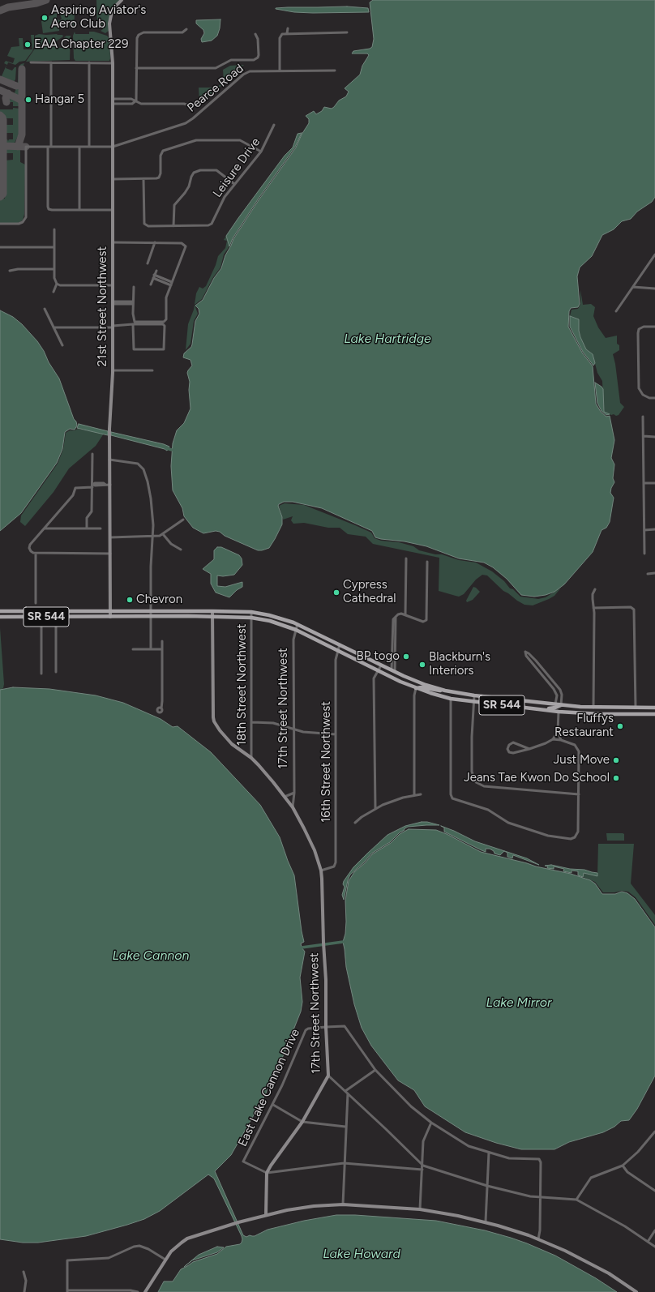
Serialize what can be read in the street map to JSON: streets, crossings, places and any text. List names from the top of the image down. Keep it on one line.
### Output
{"streets":{"main road":["SR 544"],"street":["Pearce Road","Leisure Drive","21st Street Northwest","18th Street Northwest","17th Street Northwest","16th Street Northwest","East Lake Cannon Drive"]},"crossings":[["Pearce Road","21st Street Northwest"],["21st Street Northwest","SR 544"],["SR 544","18th Street Northwest"],["SR 544","17th Street Northwest"],["SR 544","16th Street Northwest"],["18th Street Northwest","17th Street Northwest"],["17th Street Northwest","16th Street Northwest"],["17th Street Northwest","East Lake Cannon Drive"]],"water":["Lake Hartridge","Lake Cannon","Lake Mirror","Lake Howard"],"places":["Aspiring Aviator's Aero Club","EAA Chapter 229","Hangar 5","Cypress Cathedral","Chevron","BP togo","Blackburn's Interiors","Fluffys Restaurant","Just Move","Jeans Tae Kwon Do School"]}
